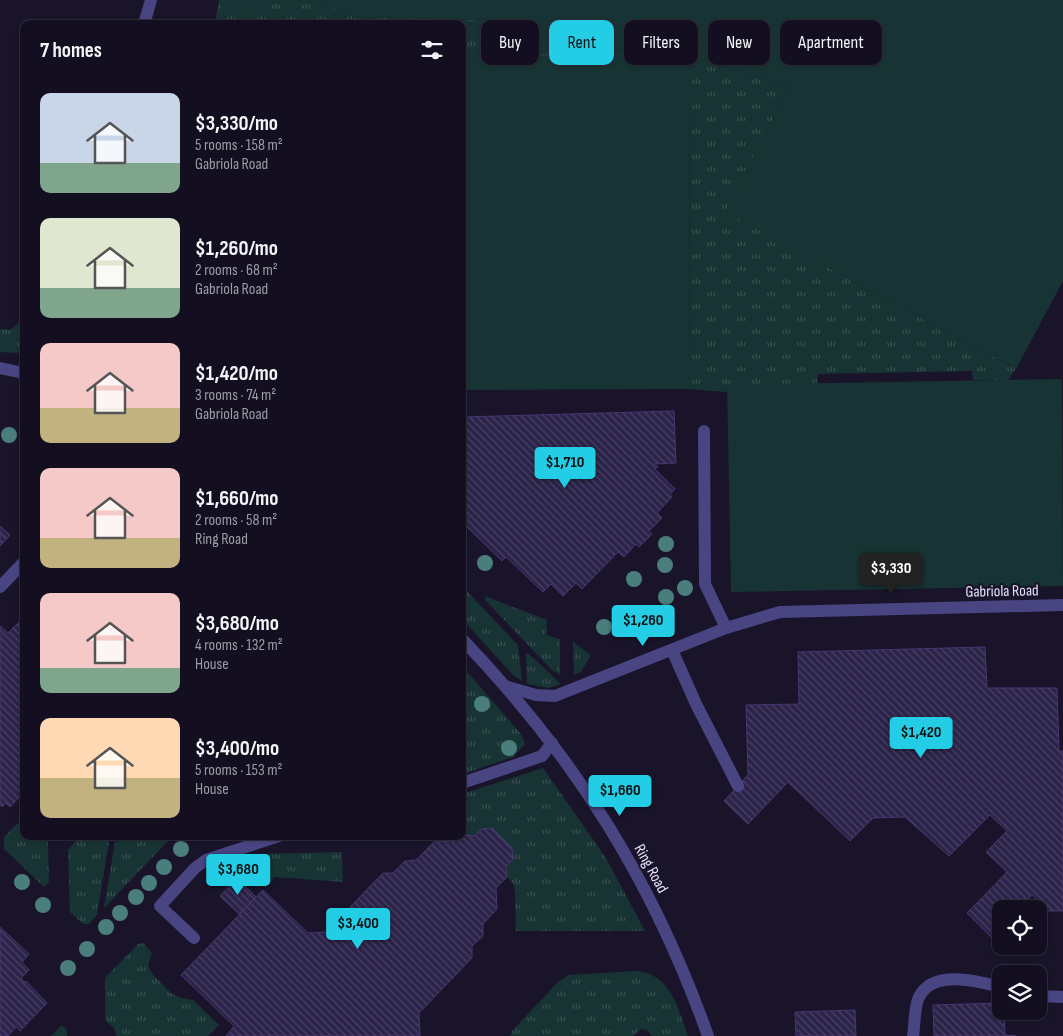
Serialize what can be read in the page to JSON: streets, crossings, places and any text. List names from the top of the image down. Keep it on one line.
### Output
{"streets":{"street":["Gabriola Road","Ring Road"]},"crossings":[["Gabriola Road","Ring Road"]],"page":{"chip":["Buy","Rent","Filters","New","Apartment"],"heading":"7 homes","list":[{"name":"$3,330/mo","note":"5 rooms · 158 m² · Gabriola Road"},{"name":"$1,260/mo","note":"2 rooms · 68 m² · Gabriola Road"},{"name":"$1,420/mo","note":"3 rooms · 74 m² · Gabriola Road"},{"name":"$1,660/mo","note":"2 rooms · 58 m² · Ring Road"},{"name":"$3,680/mo","note":"4 rooms · 132 m² · House"},{"name":"$3,400/mo","note":"5 rooms · 153 m² · House"}],"price":["$1,710","$3,330","$1,260","$1,420","$1,660","$3,680","$3,400"]}}
